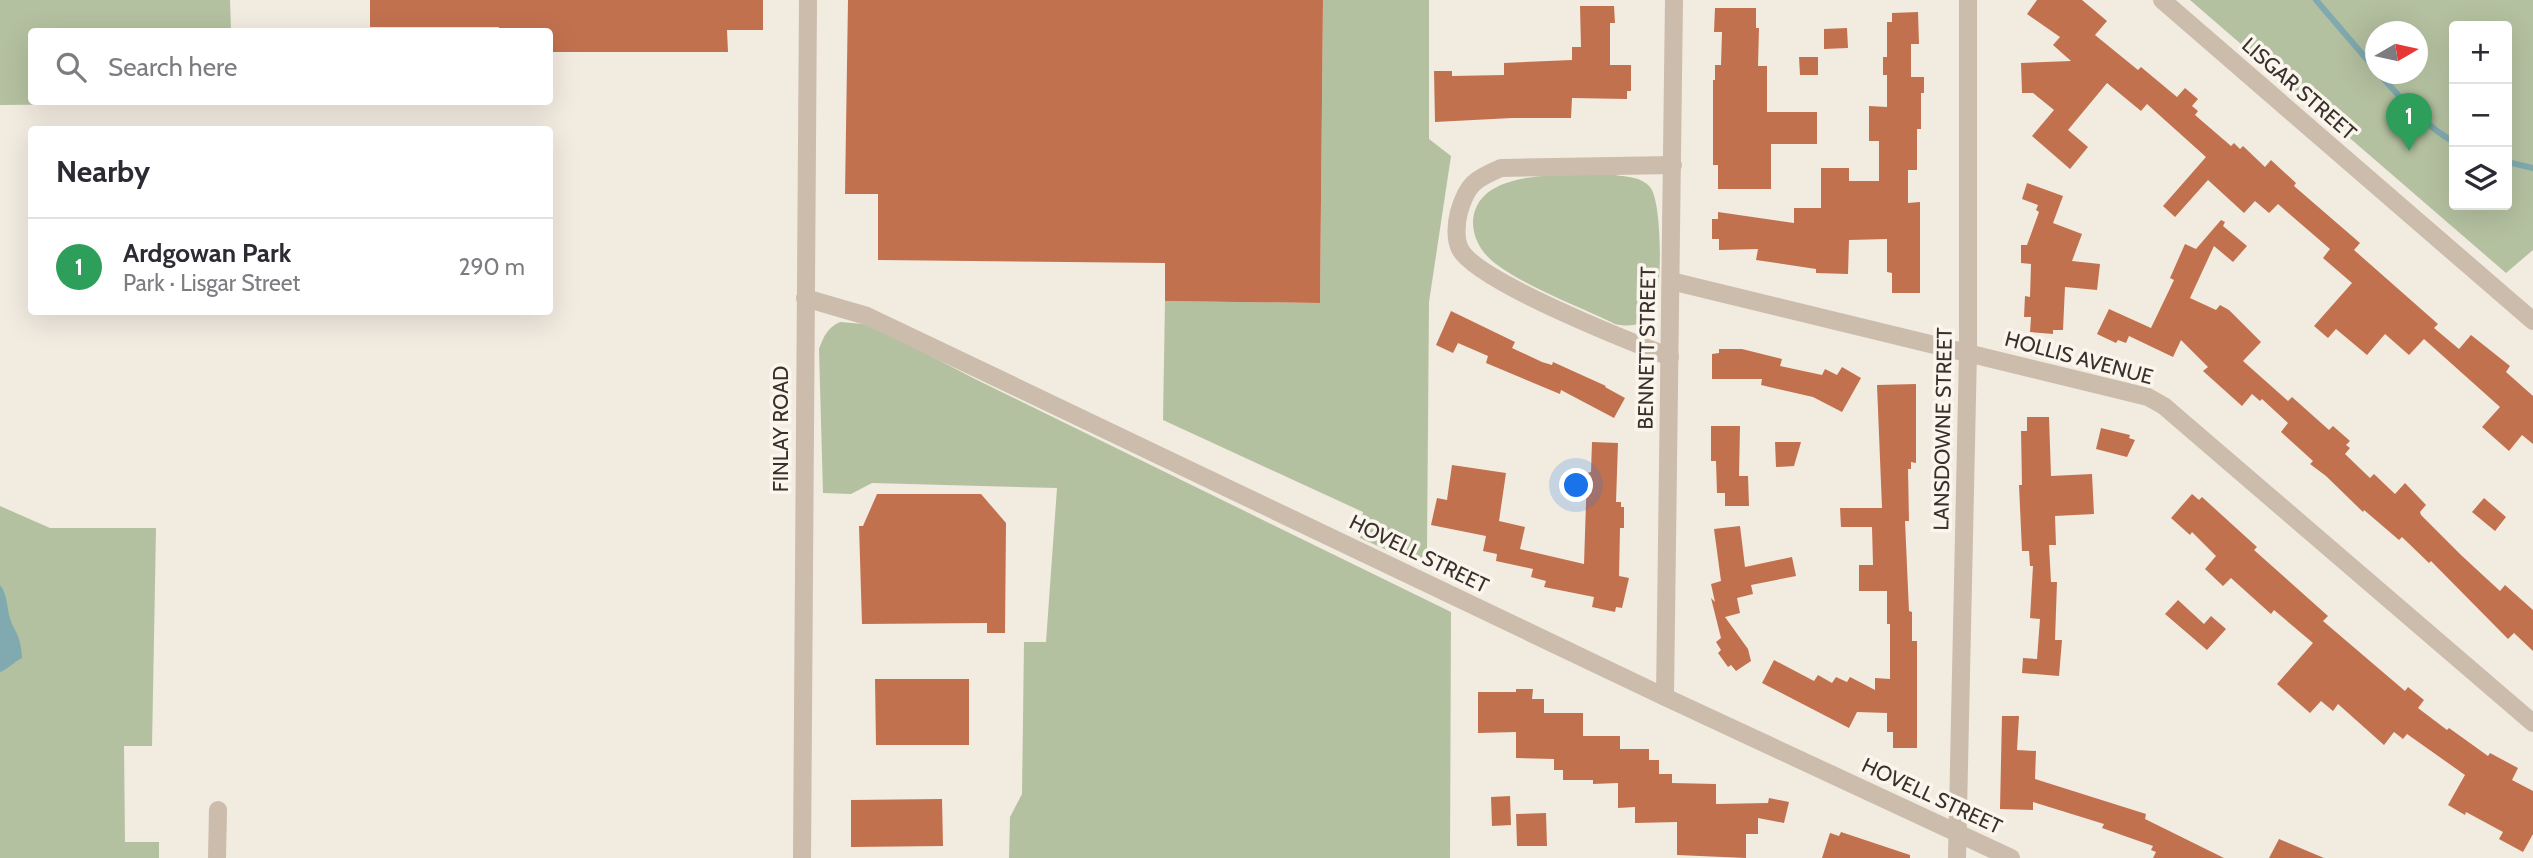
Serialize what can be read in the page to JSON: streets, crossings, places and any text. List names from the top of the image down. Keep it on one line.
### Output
{"streets":{"street":["LISGAR STREET","BENNETT STREET","HOLLIS AVENUE","FINLAY ROAD","LANSDOWNE STREET","HOVELL STREET"]},"crossings":[["BENNETT STREET","HOLLIS AVENUE"],["BENNETT STREET","HOVELL STREET"],["HOLLIS AVENUE","LANSDOWNE STREET"],["FINLAY ROAD","HOVELL STREET"],["LANSDOWNE STREET","HOVELL STREET"]],"north":"right","page":{"map_buttons":["+","−"],"search":"Search here","pins":"1","heading":"Nearby","list":[{"mark":"1","name":"Ardgowan Park","note":"Park · Lisgar Street","value":"290 m"}]}}
